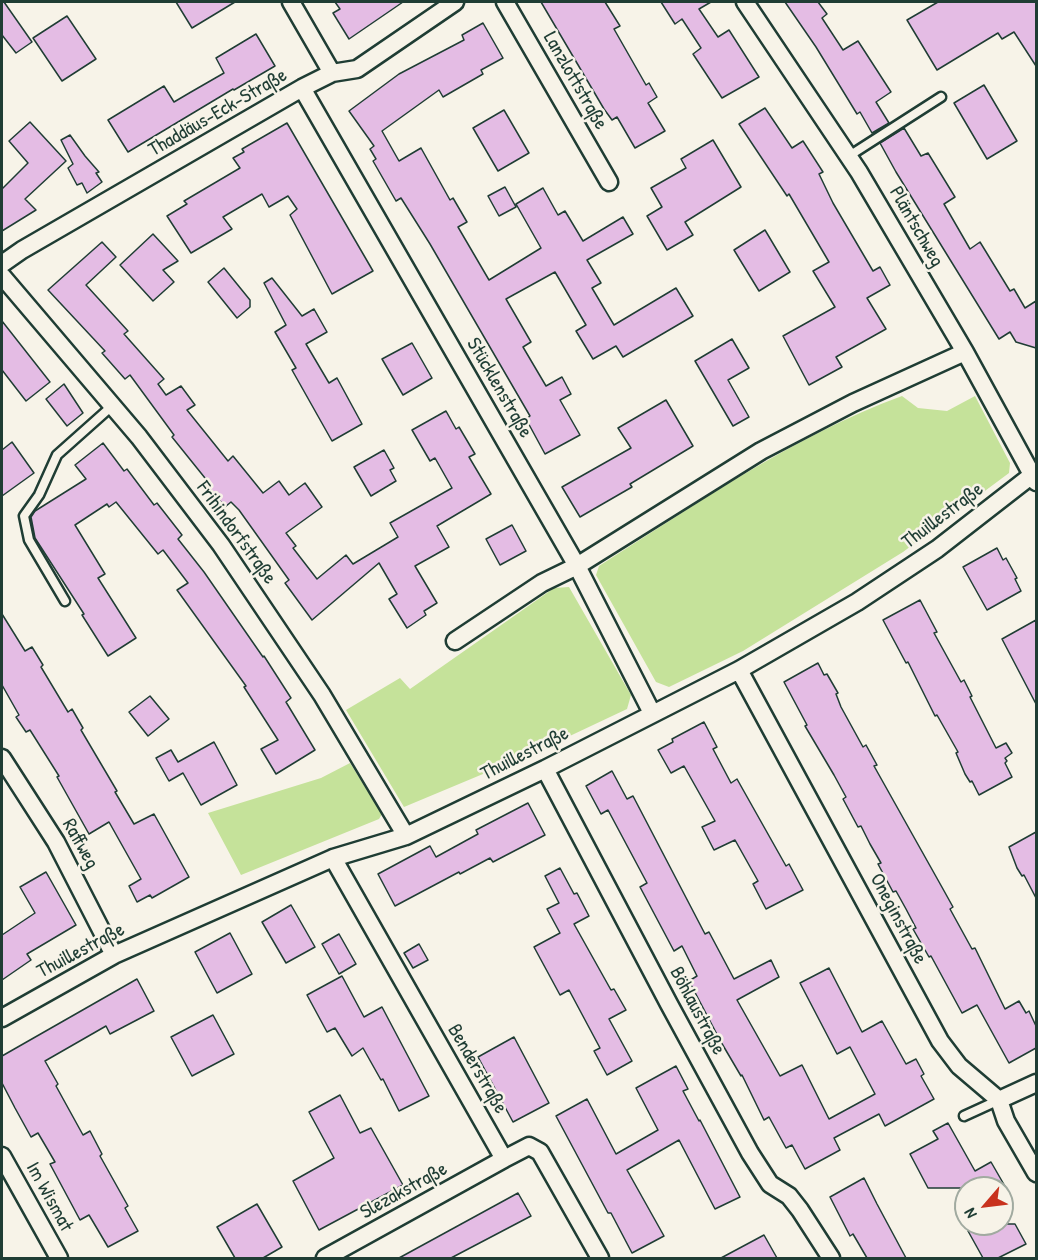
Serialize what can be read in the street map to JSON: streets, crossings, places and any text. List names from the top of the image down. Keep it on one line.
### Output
{"streets":{"street":["Lanzlottstraße","Thaddäus-Eck-Straße","Pläntschweg","Stücklenstraße","Thuillestraße","Frihindorfstraße","Raffweg","Oneginstraße","Böhlaustraße","Benderstraße","Slezakstraße","Im Wismat"]},"crossings":[["Thaddäus-Eck-Straße","Stücklenstraße"],["Pläntschweg","Thuillestraße"],["Stücklenstraße","Thuillestraße"],["Thuillestraße","Frihindorfstraße"],["Thuillestraße","Raffweg"],["Thuillestraße","Oneginstraße"],["Thuillestraße","Böhlaustraße"],["Thuillestraße","Benderstraße"],["Benderstraße","Slezakstraße"]],"north":"bottom left"}
